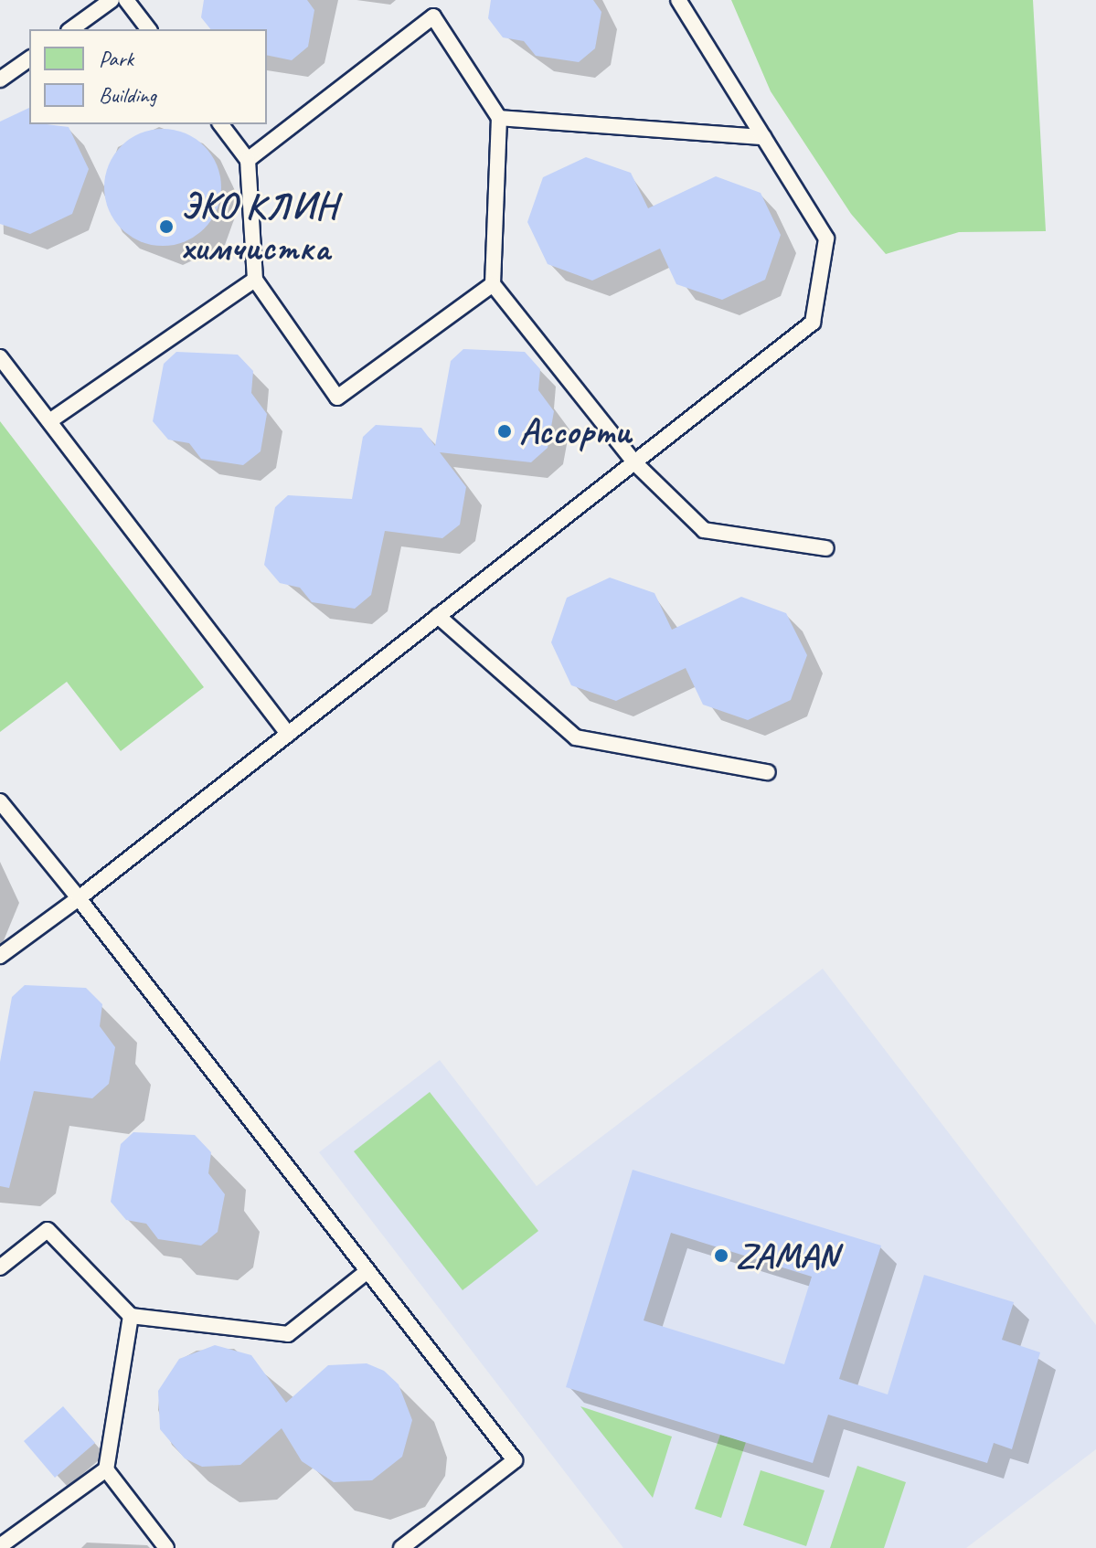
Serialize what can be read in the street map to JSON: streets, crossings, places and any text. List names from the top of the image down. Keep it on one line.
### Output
{"places":["ЭКО КЛИН химчистка","Ассорти","ZAMAN"],"legend":["Park","Building"]}
